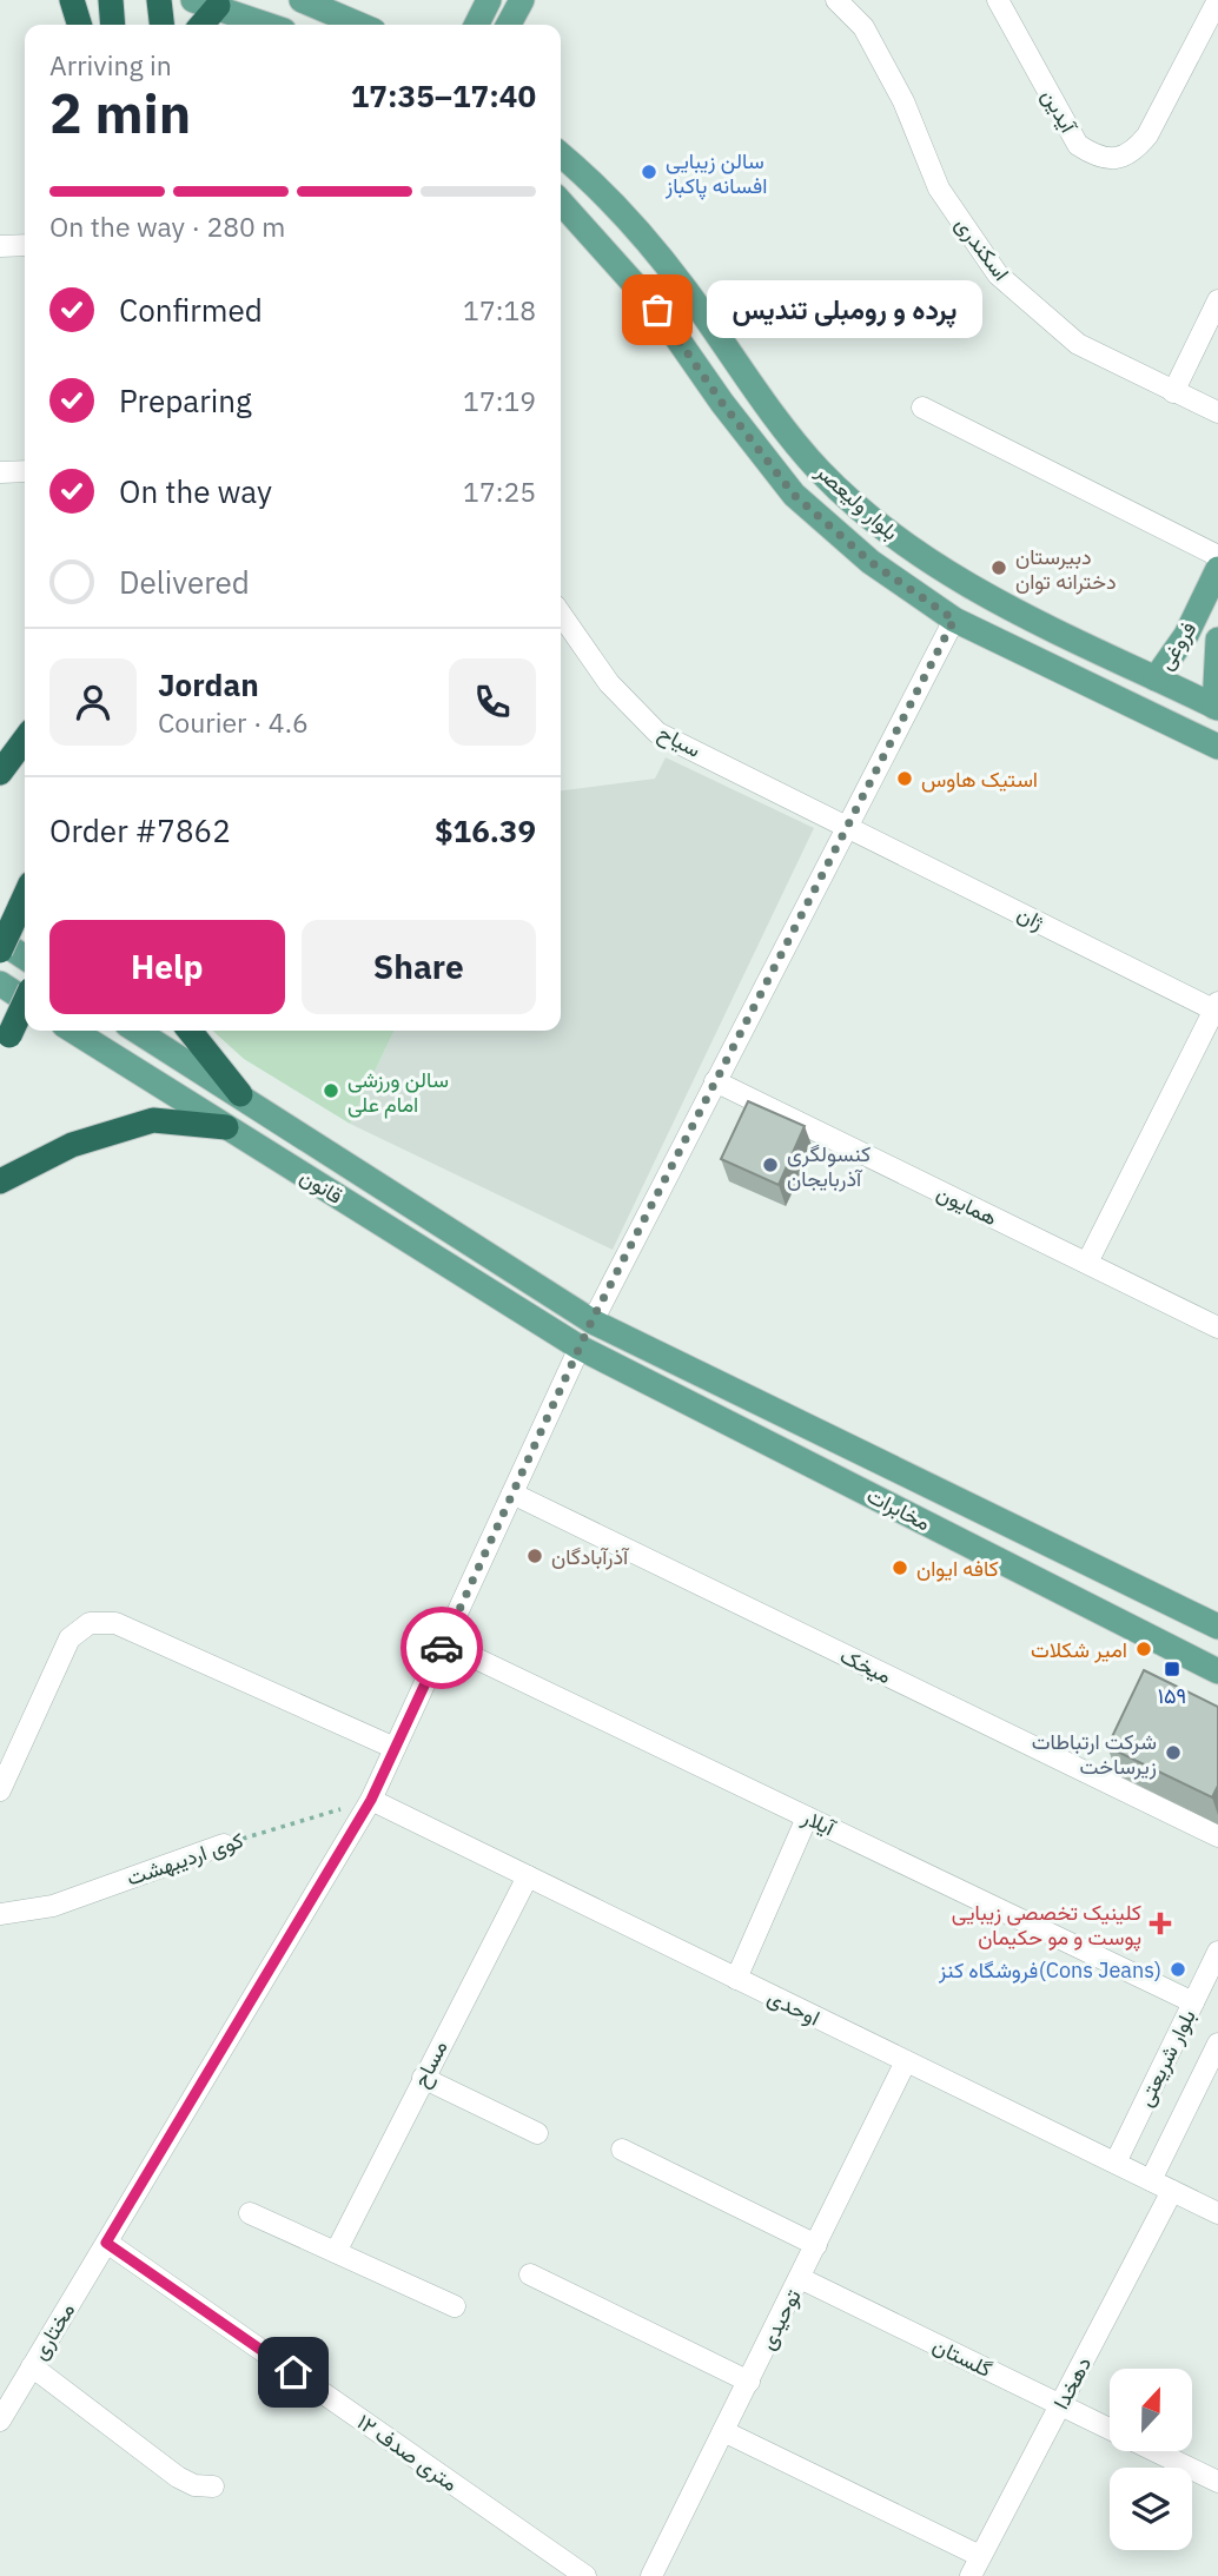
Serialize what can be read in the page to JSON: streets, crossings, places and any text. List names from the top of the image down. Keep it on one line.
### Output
{"streets":{"main road":["بلوار ولیعصر","فروغى","قانون","مخابرات"],"street":["آیدین","اسکندری","سیاح","ژان","همایون","میخک","آیلار","کوی اردیبهشت","اوحدی","بلوار شریعتى","مساح","توحیدی","مختاری","گلستان","دهخدا","۱۲ متری صدف"]},"crossings":[["بلوار ولیعصر","فروغى"],["سیاح","ژان"],["ژان","همایون"],["قانون","مخابرات"],["قانون","مختاری"],["مخابرات","مختاری"],["میخک","مختاری"],["آیلار","بلوار شریعتى"],["آیلار","مختاری"],["کوی اردیبهشت","اوحدی"],["کوی اردیبهشت","مختاری"],["اوحدی","بلوار شریعتى"],["اوحدی","مساح"],["اوحدی","توحیدی"],["اوحدی","مختاری"],["اوحدی","دهخدا"],["توحیدی","گلستان"],["مختاری","۱۲ متری صدف"],["گلستان","دهخدا"]],"places":{"other":["سالن زیبایی افسانه پاکباز","پرده و رومبلی تندیس","دبیرستان دخترانه توان","استیک هاوس","سالن ورزشی امام علی","کنسولگری آذربایجان","آذرآبادگان","کافه ایوان","امیر شکلات","شرکت ارتباطات زیرساخت","فروشگاه کنز(Cons Jeans)"],"transit":["۱۵۹"],"health":["کلینیک تخصصی زیبایی پوست و مو حکیمان"]},"north":"top","page":{"heading":["2 min","Arriving in","17:35–17:40"],"panel":["Jordan","Courier · 4.6","Order #7862","$16.39"],"bar":"On the way · 280 m","list":[["Confirmed","17:18"],["Preparing","17:19"],["On the way","17:25"],"Delivered"],"bubble":"پرده و رومبلی تندیس","buttons":["Help","Share"]}}
